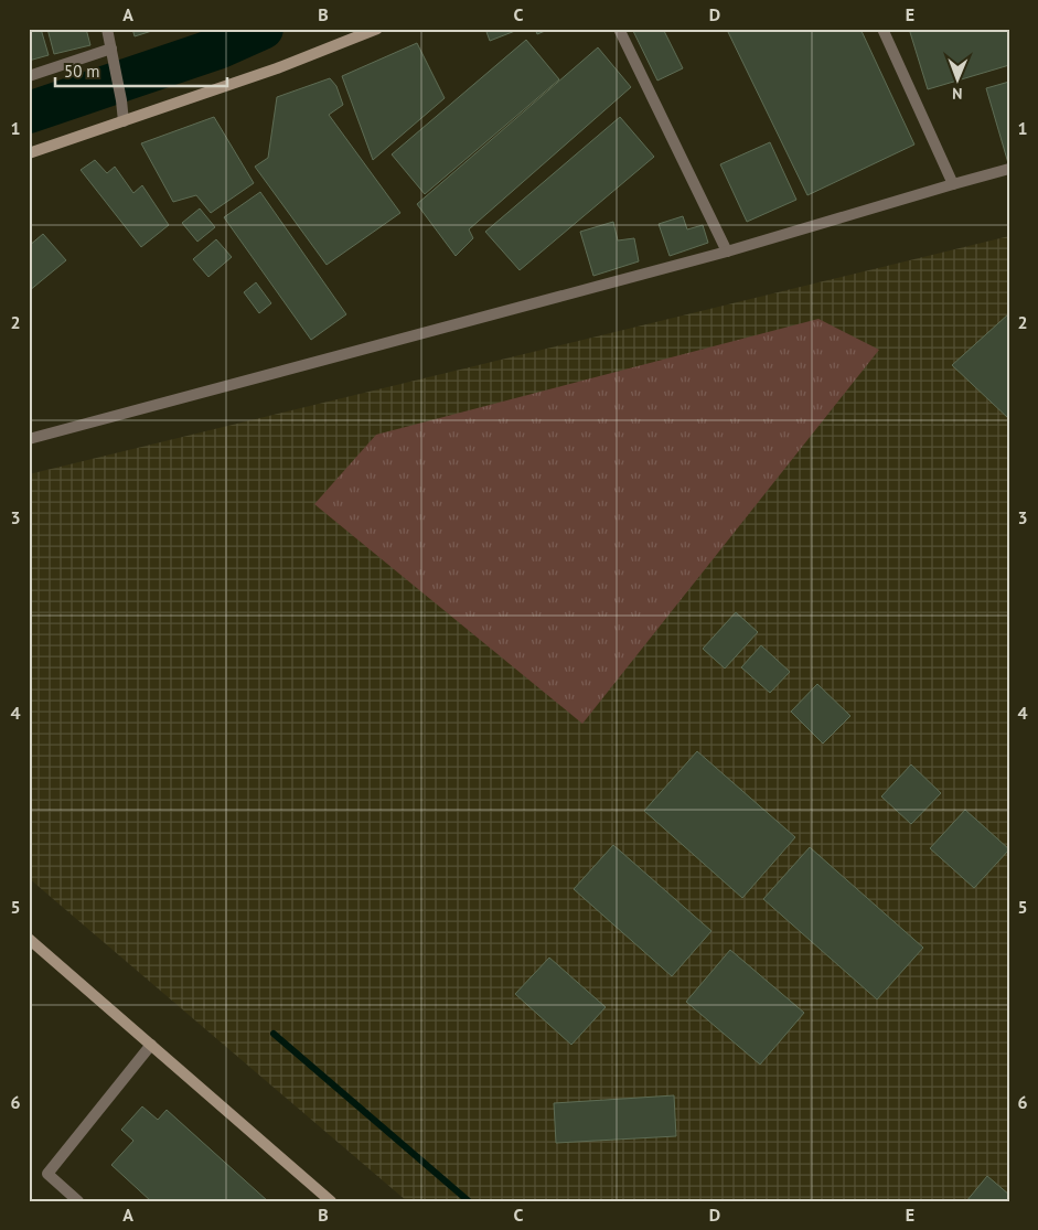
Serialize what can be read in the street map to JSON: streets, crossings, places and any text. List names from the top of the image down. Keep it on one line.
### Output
{"scale_bar":"50 m","north":"bottom","grid":{"columns":["A","B","C","D","E"],"rows":["1","2","3","4","5","6"]}}
